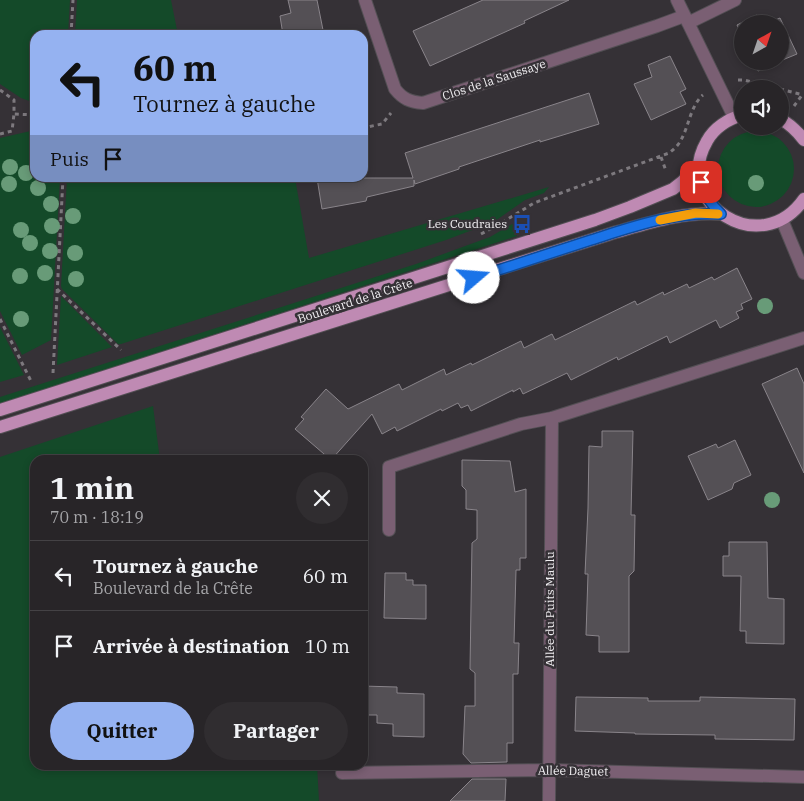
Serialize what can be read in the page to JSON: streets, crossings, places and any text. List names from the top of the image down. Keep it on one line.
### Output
{"streets":{"main road":["Boulevard de la Crête"],"street":["Clos de la Saussaye","Allée du Puits Maulu","Allée Daguet"]},"crossings":[["Allée du Puits Maulu","Allée Daguet"]],"places":{"bus stop":["Les Coudraies"]},"north":"top right","page":{"turn":["60 m","Tournez à gauche"],"then":"Puis","heading":["1 min","70 m · 18:19"],"list":[{"name":"Tournez à gauche","note":"Boulevard de la Crête","value":"60 m"},{"name":"Arrivée à destination","value":"10 m"}],"buttons":["Quitter","Partager"]}}
